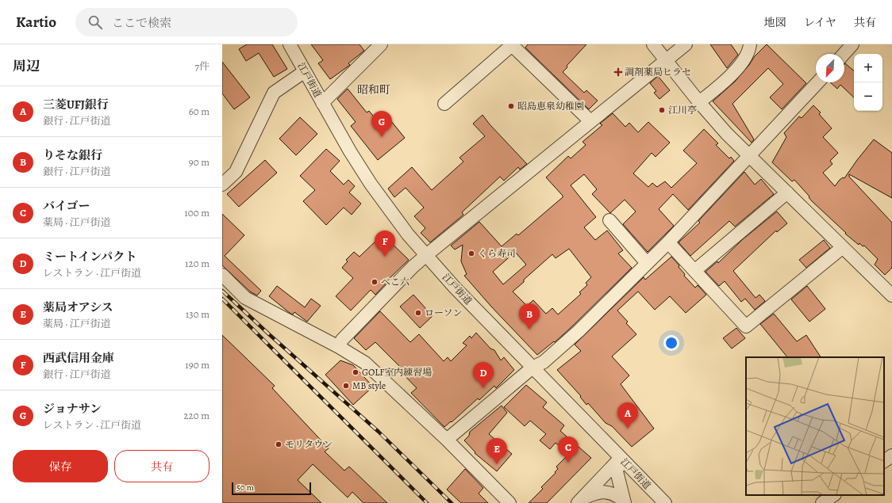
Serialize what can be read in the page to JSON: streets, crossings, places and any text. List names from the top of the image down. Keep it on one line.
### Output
{"streets":{"street":["江戸街道"]},"districts":["昭和町"],"places":{"health":["調剤薬局ヒラセ"],"other":["昭島恵泉幼稚園","江川亭","くら寿司","べこ六","ローソン","GOLF室内練習場","MB style","モリタウン"]},"scale_bar":"50 m","north":"bottom left","page":{"header":"Kartio","search":"ここで検索","nav":["地図","レイヤ","共有"],"heading":["周辺","7件"],"map_buttons":["+","−"],"list":[{"mark":"A","name":"三菱UFJ銀行","note":"銀行 · 江戸街道","value":"60 m"},{"mark":"B","name":"りそな銀行","note":"銀行 · 江戸街道","value":"90 m"},{"mark":"C","name":"バイゴー","note":"薬局 · 江戸街道","value":"100 m"},{"mark":"D","name":"ミートインパクト","note":"レストラン · 江戸街道","value":"120 m"},{"mark":"E","name":"薬局オアシス","note":"薬局 · 江戸街道","value":"130 m"},{"mark":"F","name":"西武信用金庫","note":"銀行 · 江戸街道","value":"190 m"},{"mark":"G","name":"ジョナサン","note":"レストラン · 江戸街道","value":"220 m"}],"pins":["G","F","B","D","A","C","E"],"buttons":["保存","共有"],"scale":"50 m"}}
